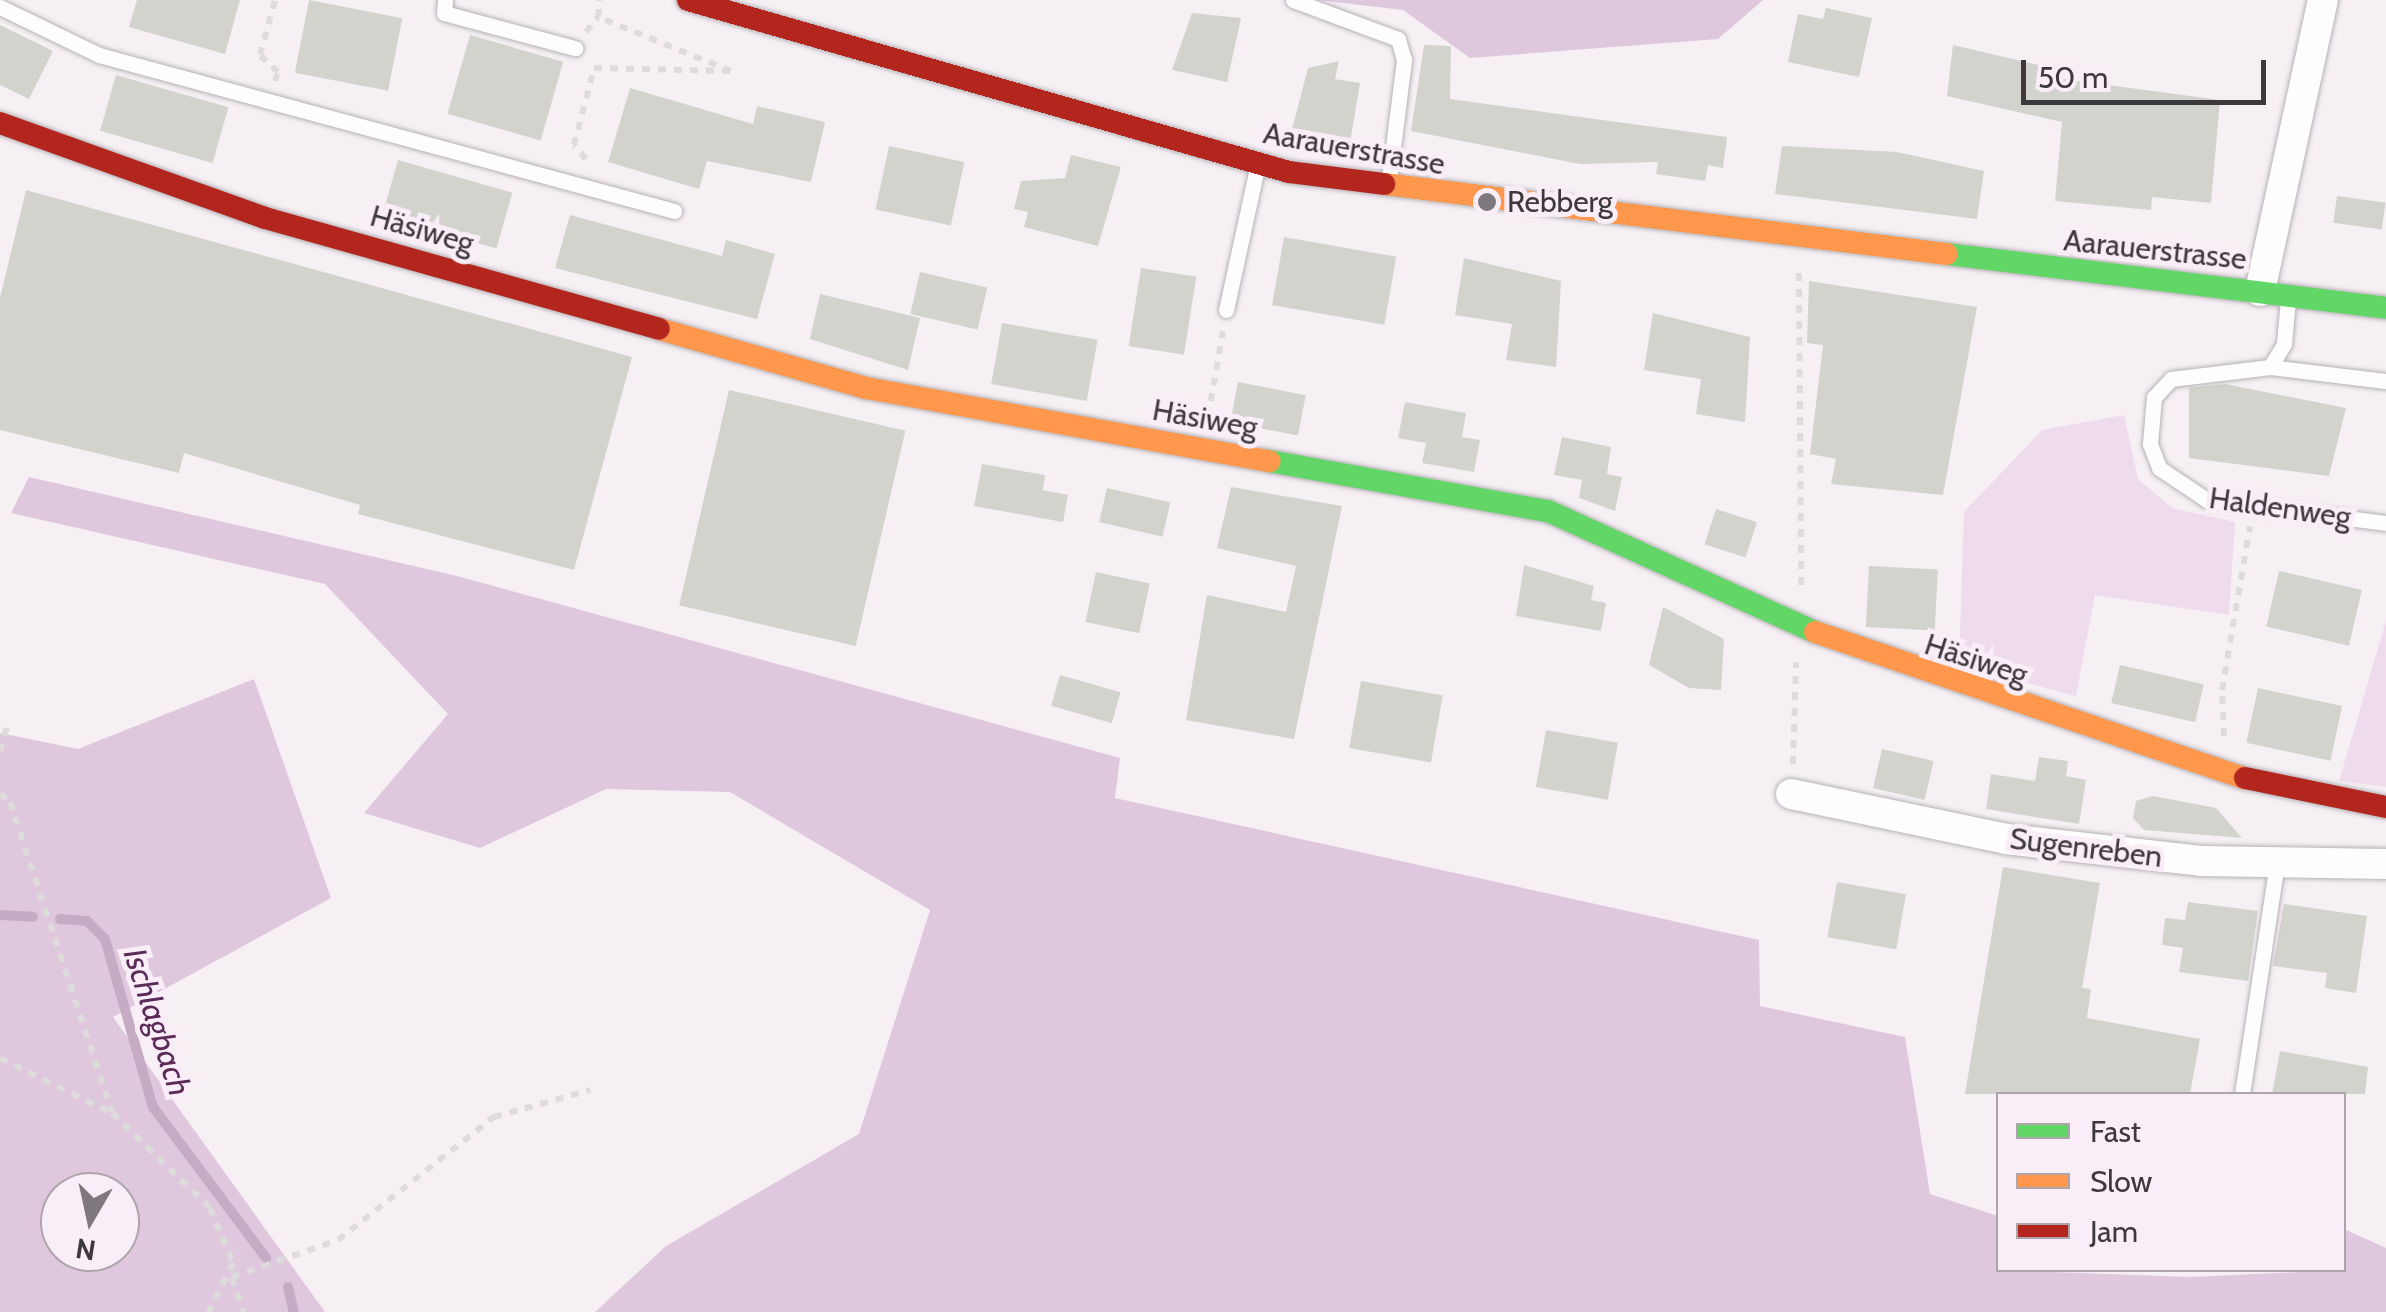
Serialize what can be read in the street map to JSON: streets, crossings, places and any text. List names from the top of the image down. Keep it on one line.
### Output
{"streets":{"street":["Aarauerstrasse","Häsiweg","Sugenreben"],"lane":["Haldenweg"]},"water":["Ischlagbach"],"places":["Rebberg"],"legend":["Fast","Slow","Jam"],"scale_bar":"50 m","north":"bottom"}
